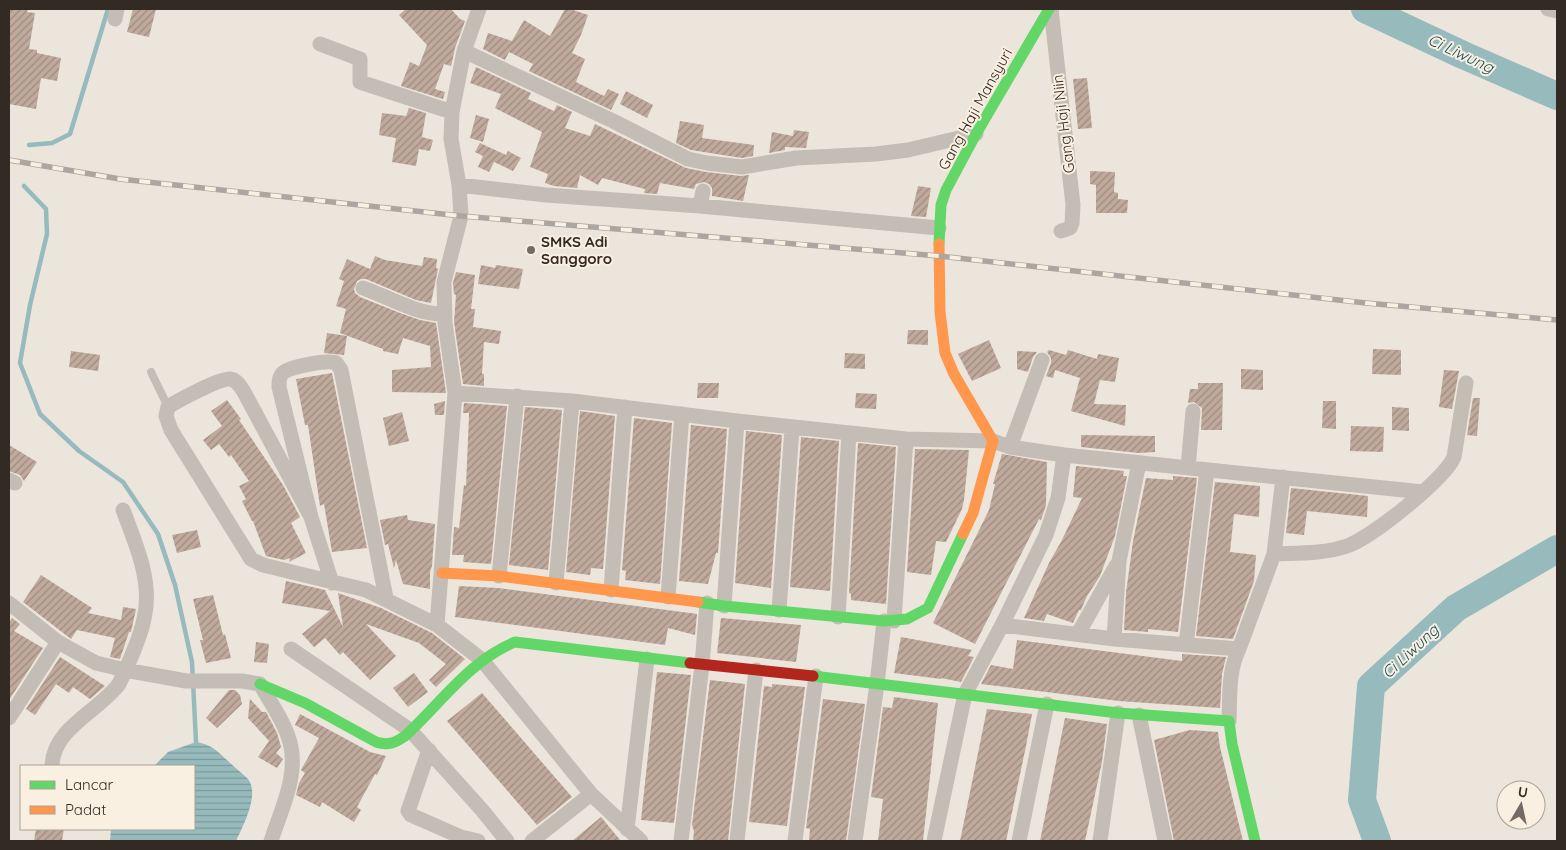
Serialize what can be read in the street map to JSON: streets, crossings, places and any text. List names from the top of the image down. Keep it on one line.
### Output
{"streets":{"street":["Gang Haji Mansyuri","Gang Haji Niin"]},"crossings":[["Gang Haji Mansyuri","Gang Haji Niin"]],"water":["Ci Liwung"],"places":["SMKS Adi Sanggoro"],"legend":["Lancar","Padat"],"north":"top"}
